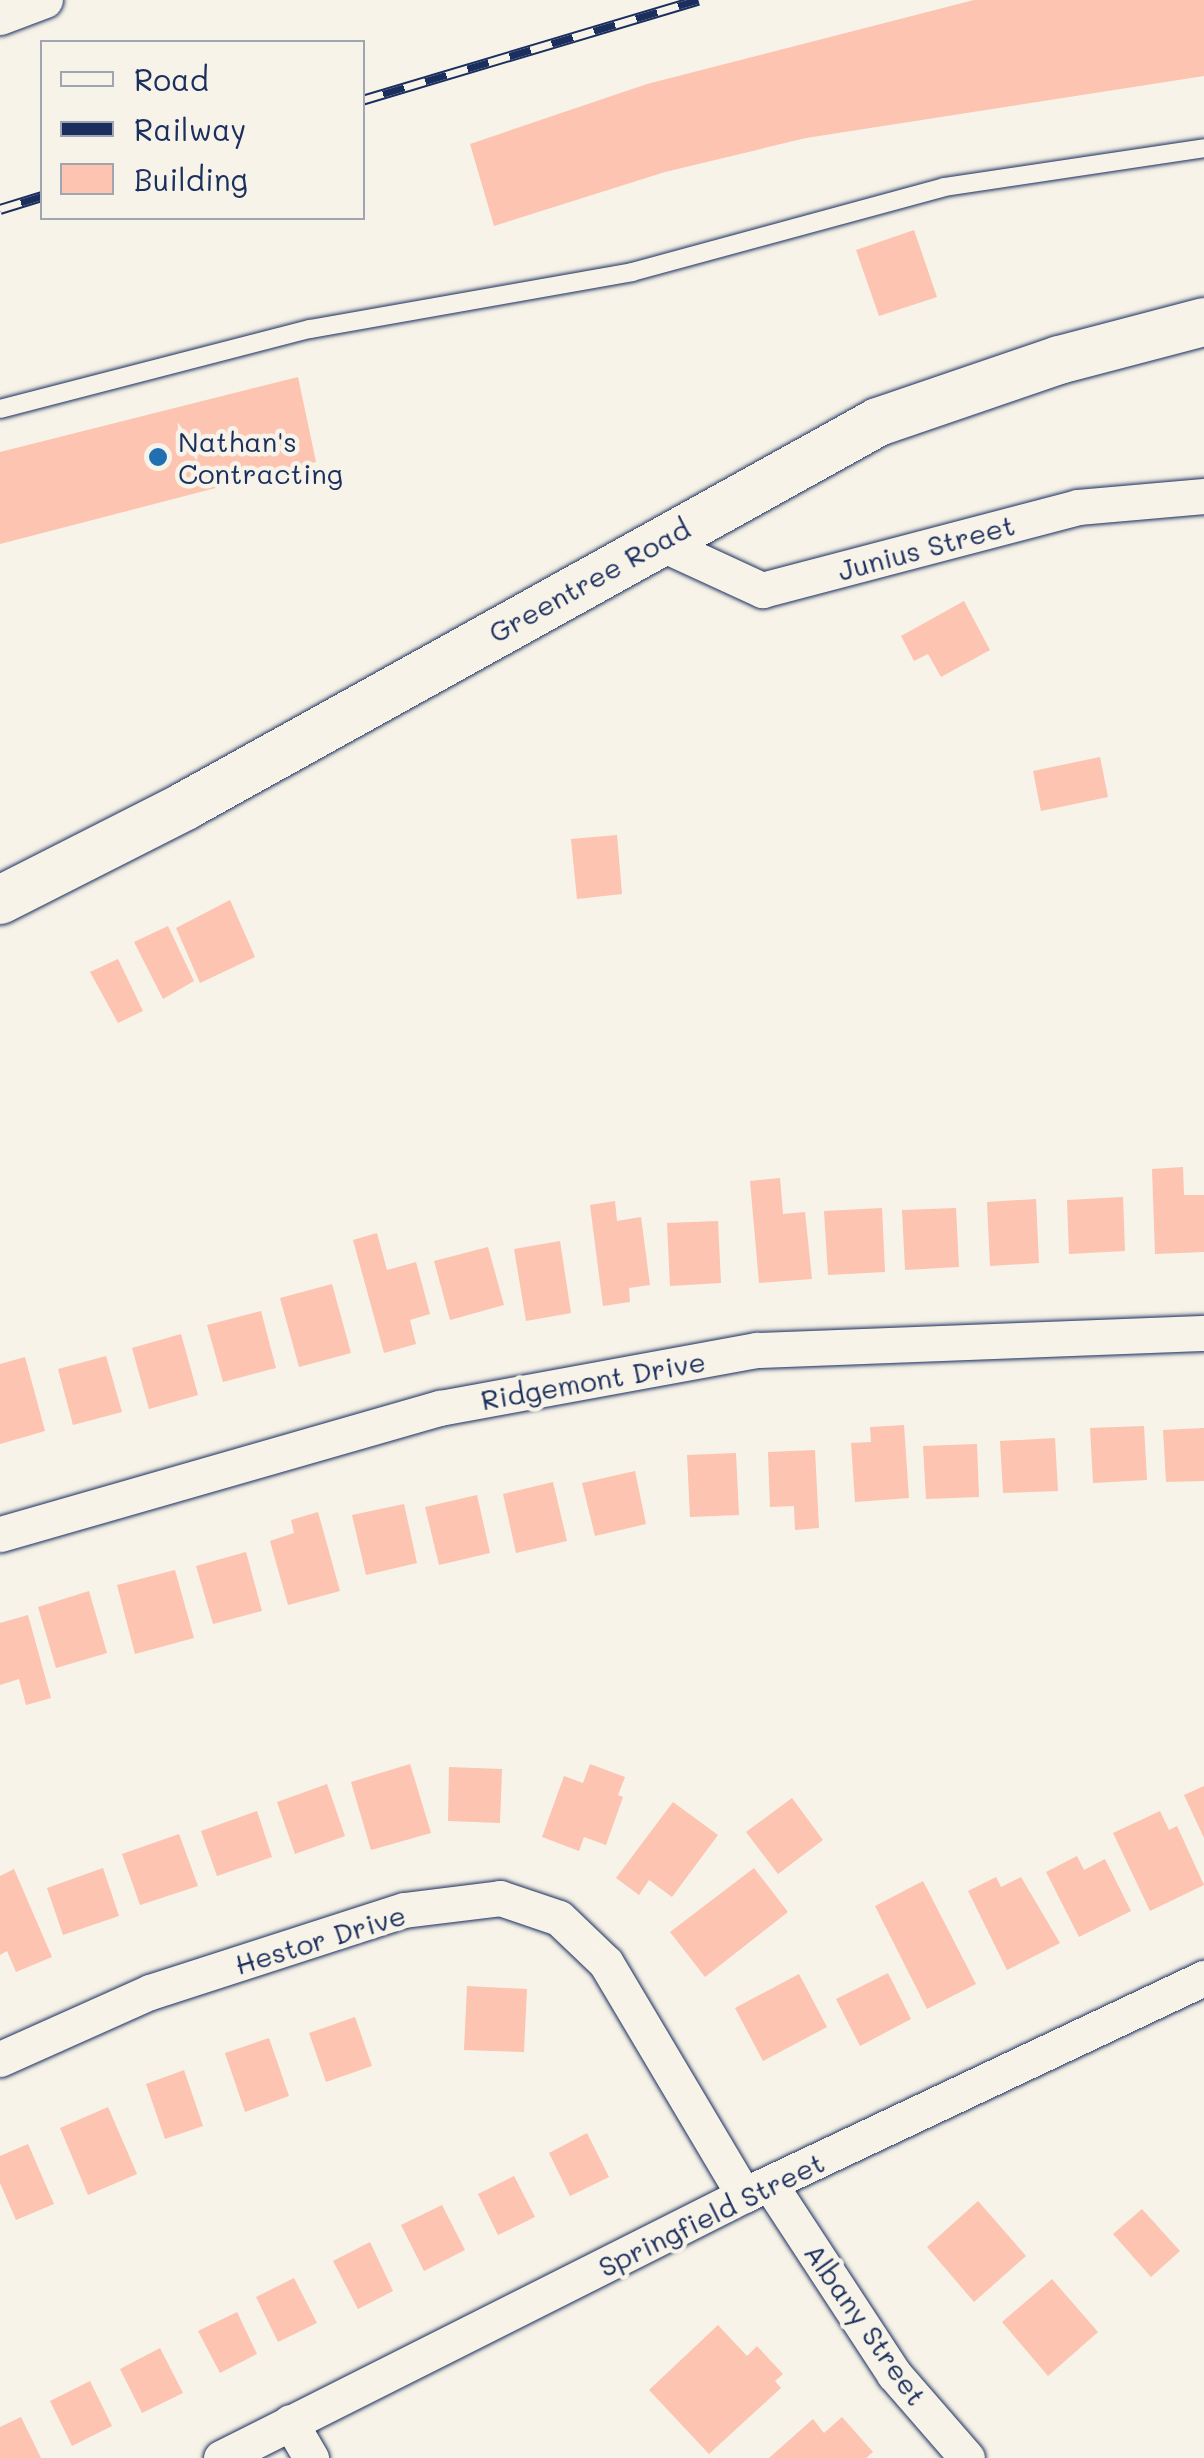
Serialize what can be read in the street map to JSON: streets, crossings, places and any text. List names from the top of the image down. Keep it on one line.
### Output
{"streets":{"main road":["Greentree Road"],"street":["Junius Street","Ridgemont Drive","Hestor Drive","Springfield Street","Albany Street"]},"crossings":[["Junius Street","Greentree Road"],["Hestor Drive","Springfield Street"],["Hestor Drive","Albany Street"],["Springfield Street","Albany Street"]],"places":["Nathan's Contracting"],"legend":["Road","Railway","Building"]}
